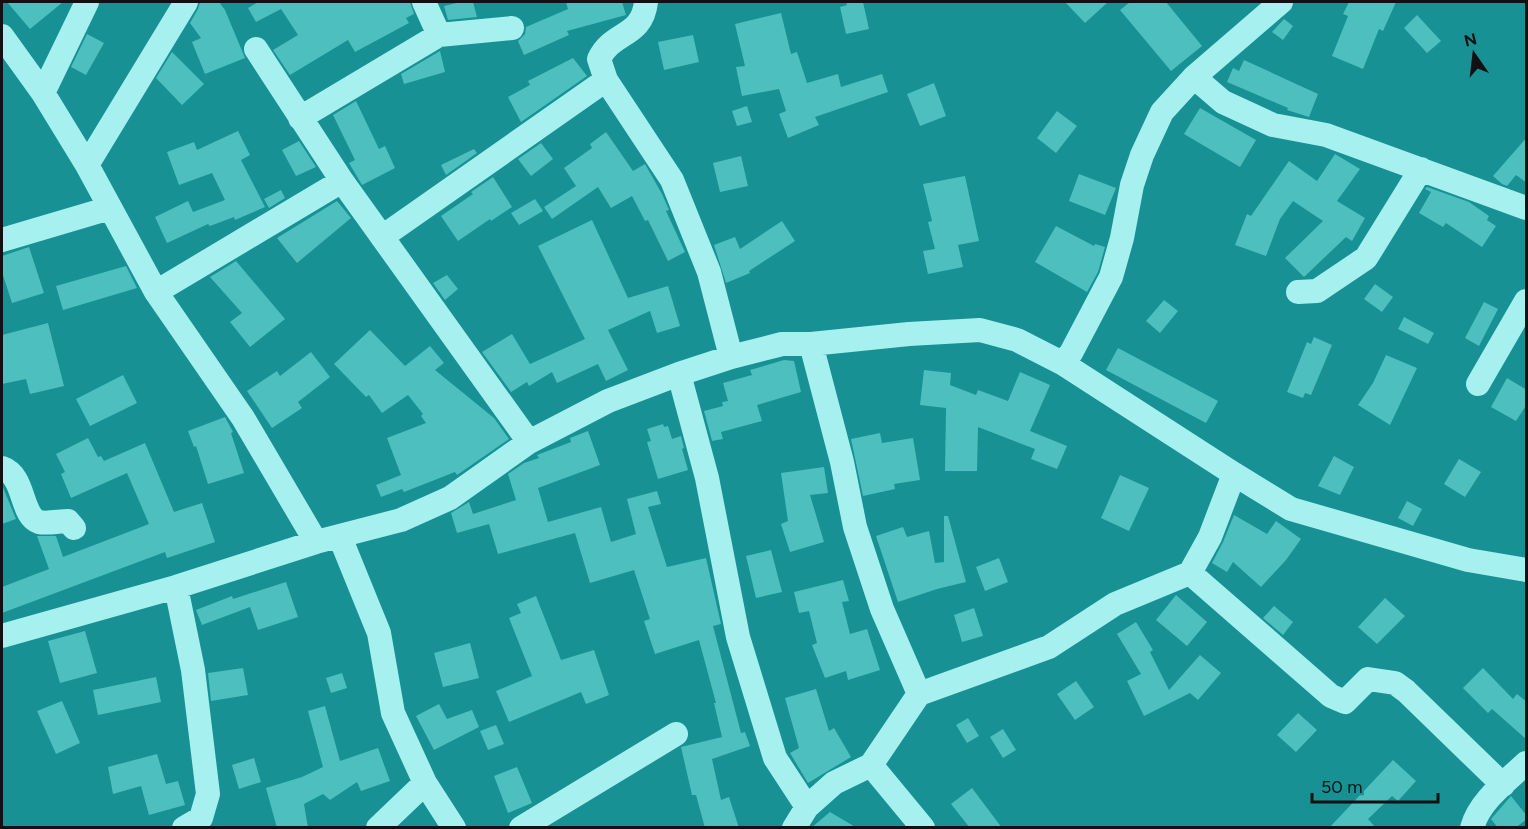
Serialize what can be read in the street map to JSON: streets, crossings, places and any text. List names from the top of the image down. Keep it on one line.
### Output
{"scale_bar":"50 m","north":"top"}
